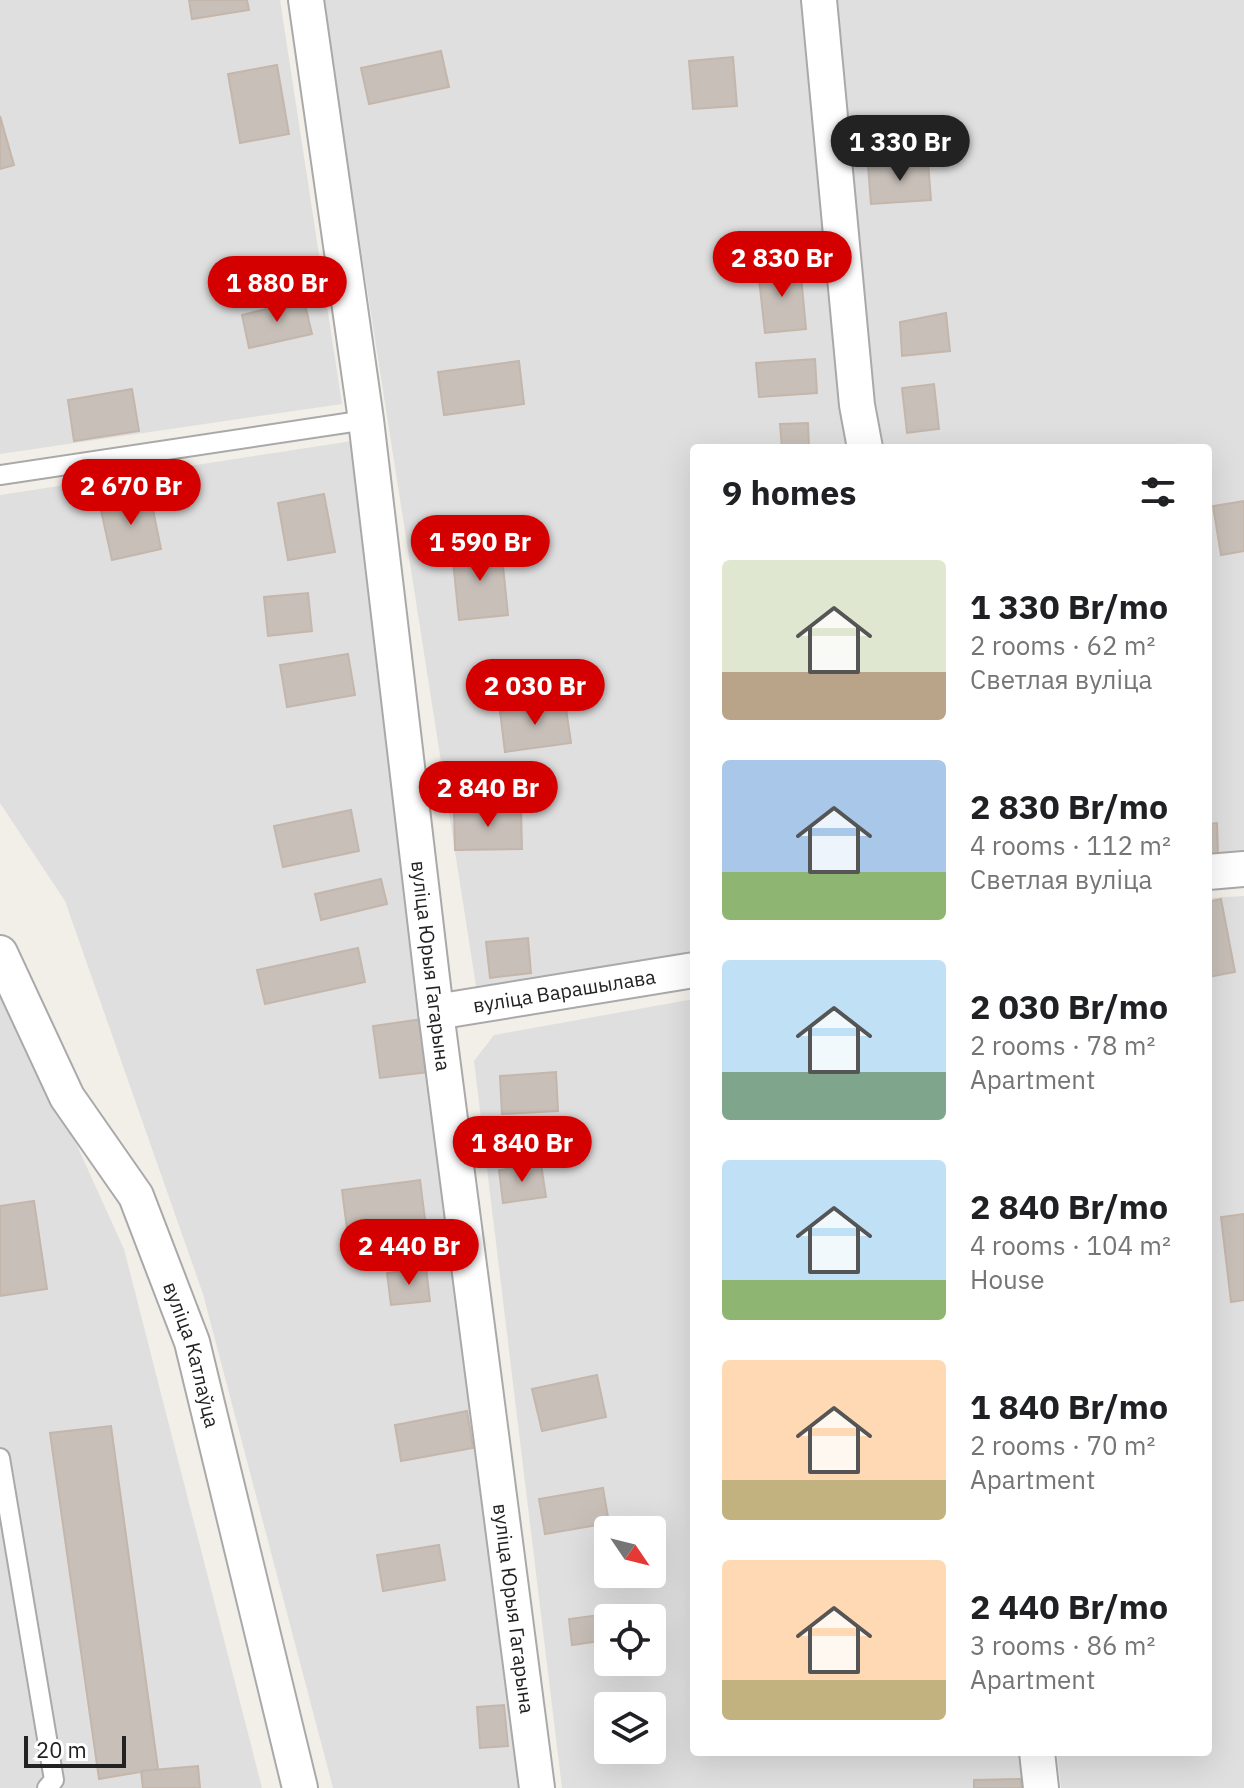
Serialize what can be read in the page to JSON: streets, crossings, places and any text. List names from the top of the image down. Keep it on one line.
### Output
{"streets":{"street":["вуліца Юрыя Гагарына","вуліца Варашылава","вуліца Катлаўца"]},"crossings":[["вуліца Юрыя Гагарына","вуліца Варашылава"]],"scale_bar":"20 m","north":"bottom right","page":{"price":["1 330 Br","2 830 Br","1 880 Br","2 670 Br","1 590 Br","2 030 Br","2 840 Br","1 840 Br","2 440 Br"],"heading":"9 homes","list":[{"name":"1 330 Br/mo","note":"2 rooms · 62 m² · Светлая вуліца"},{"name":"2 830 Br/mo","note":"4 rooms · 112 m² · Светлая вуліца"},{"name":"2 030 Br/mo","note":"2 rooms · 78 m² · Apartment"},{"name":"2 840 Br/mo","note":"4 rooms · 104 m² · House"},{"name":"1 840 Br/mo","note":"2 rooms · 70 m² · Apartment"},{"name":"2 440 Br/mo","note":"3 rooms · 86 m² · Apartment"}],"scale":"20 m"}}
